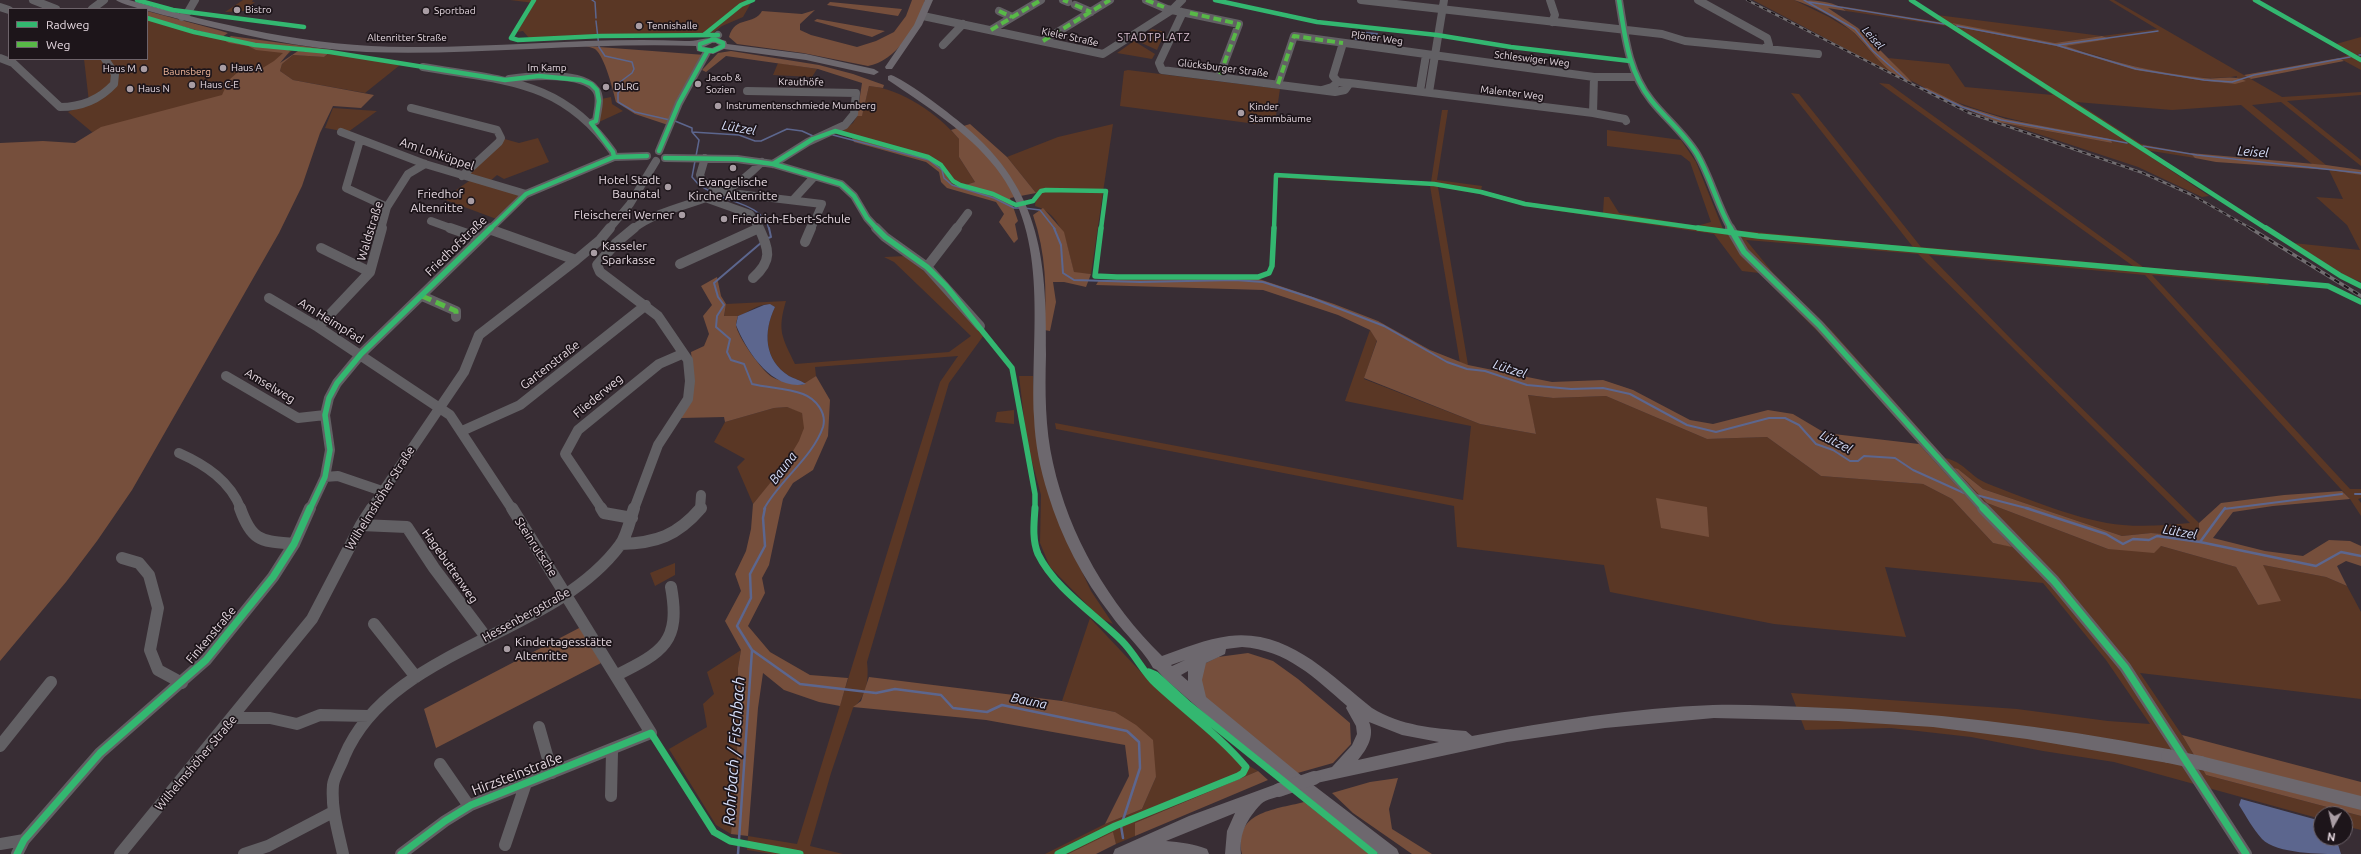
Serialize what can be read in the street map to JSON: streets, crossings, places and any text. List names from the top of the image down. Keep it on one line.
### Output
{"streets":{"main road":["Altenritter Straße"],"street":["Kieler Straße","Plöner Weg","Schleswiger Weg","Im Kamp","Glücksburger Straße","Krauthöfe","Malenter Weg","Am Lohküppel","Waldstraße","Friedhofstraße","Am Heimpfad","Gartenstraße","Amselweg","Fliederweg","Wilhelmshöher Straße","Steinrutsche","Hagebuttenweg","Hessenbergstraße","Finkenstraße","Hirzsteinstraße"]},"crossings":[["Plöner Weg","Schleswiger Weg"],["Am Lohküppel","Waldstraße"],["Am Lohküppel","Friedhofstraße"],["Waldstraße","Am Heimpfad"],["Friedhofstraße","Am Heimpfad"],["Friedhofstraße","Finkenstraße"],["Am Heimpfad","Wilhelmshöher Straße"],["Am Heimpfad","Steinrutsche"],["Gartenstraße","Steinrutsche"],["Gartenstraße","Hessenbergstraße"],["Amselweg","Finkenstraße"],["Fliederweg","Hessenbergstraße"],["Wilhelmshöher Straße","Steinrutsche"],["Wilhelmshöher Straße","Hagebuttenweg"],["Steinrutsche","Hessenbergstraße"],["Steinrutsche","Hirzsteinstraße"],["Hagebuttenweg","Hessenbergstraße"]],"districts":["STADTPLATZ"],"water":["Leisel","Lützel","Bauna","Rohrbach / Fischbach"],"parks":["Baunsberg"],"places":["Bistro","Sportbad","Tennishalle","Haus A","Haus M","Jacob & Sozien","Haus C-E","DLRG","Haus N","Instrumentenschmiede Mumberg","Kinder Stammbäume","Evangelische Kirche Altenritte","Hotel Stadt Baunatal","Friedhof Altenritte","Fleischerei Werner","Friedrich-Ebert-Schule","Kasseler Sparkasse","Kindertagesstätte Altenritte"],"legend":["Radweg","Weg"],"north":"bottom"}
